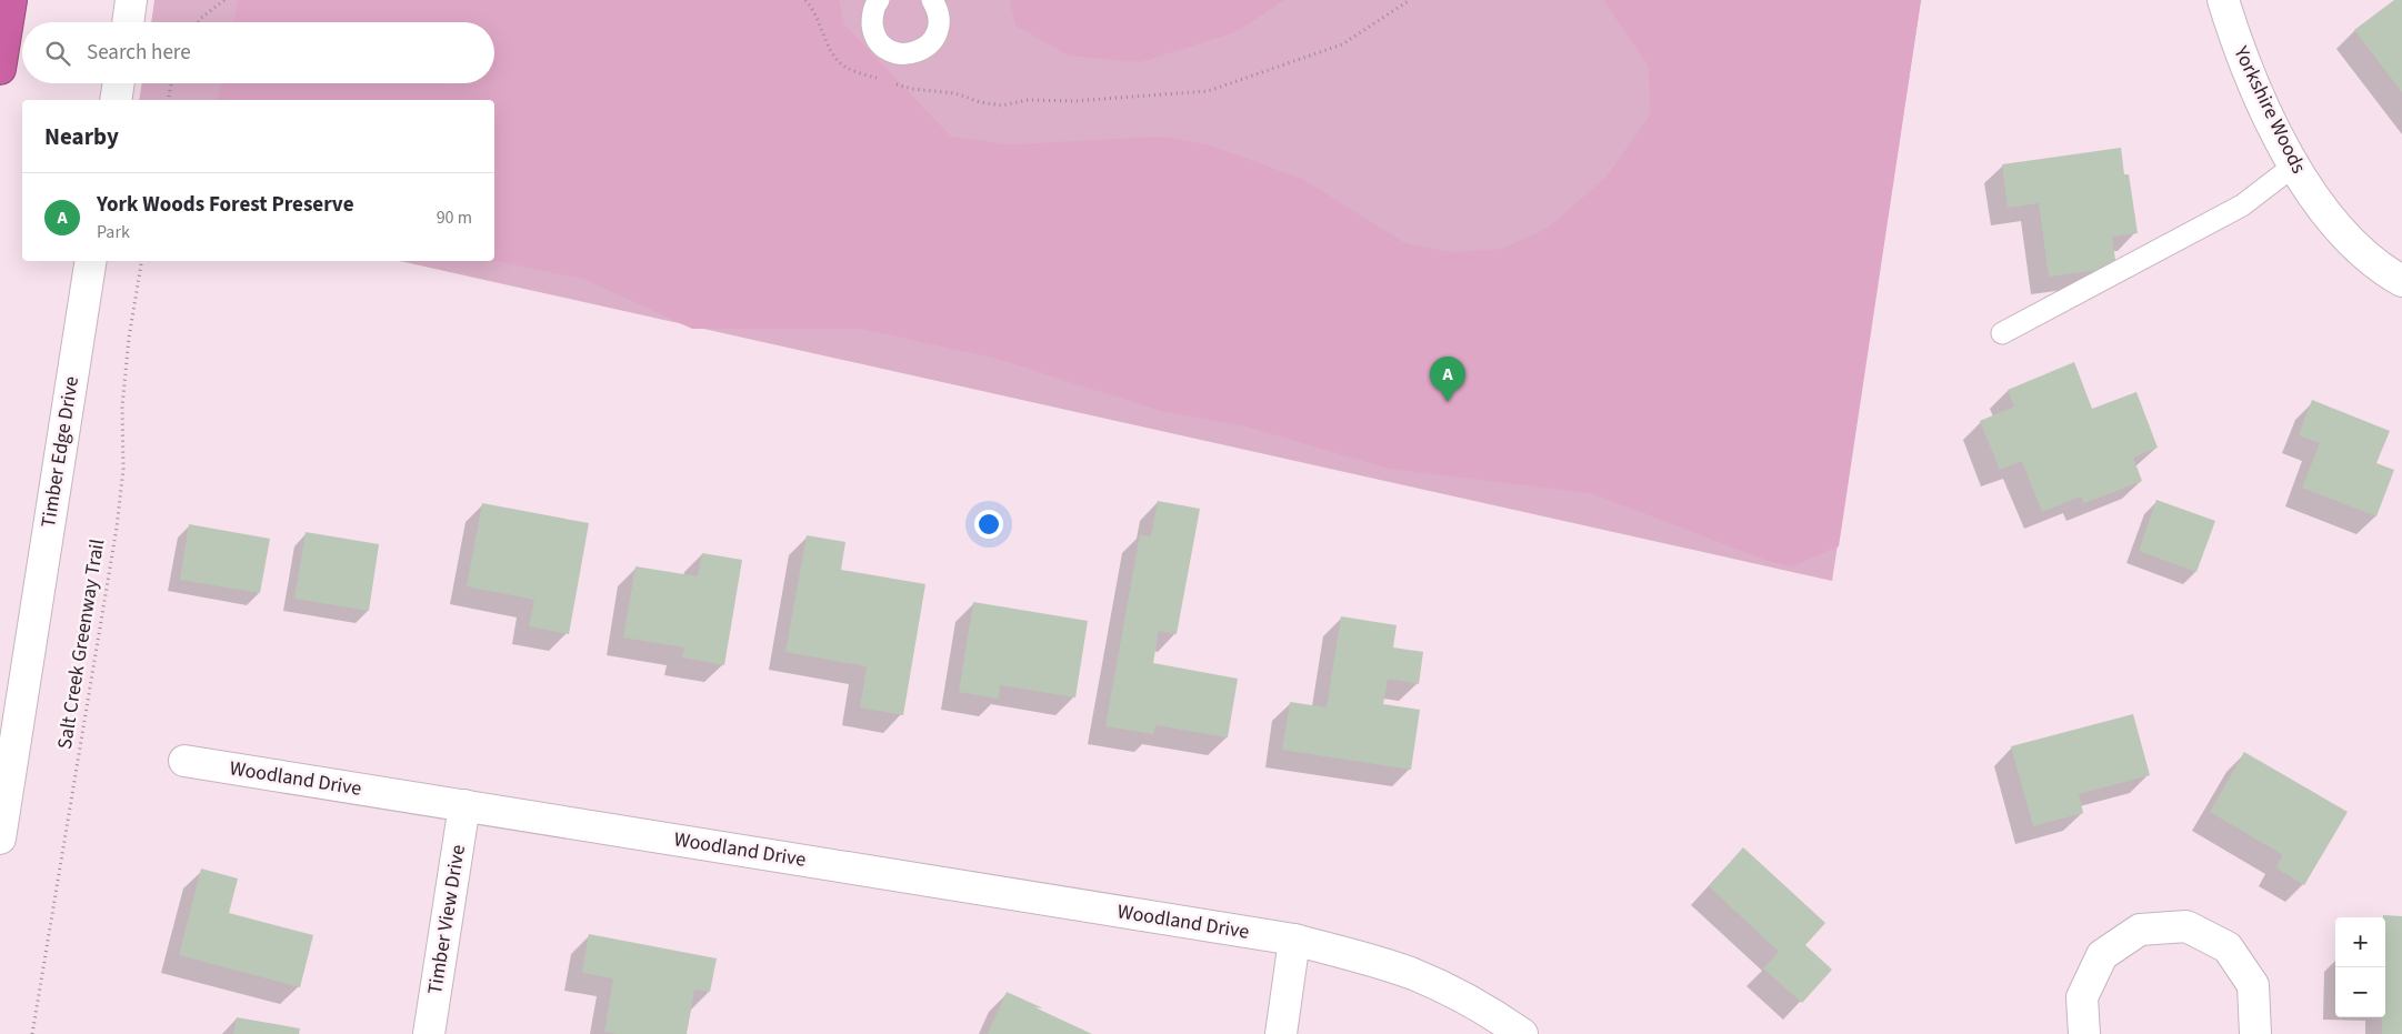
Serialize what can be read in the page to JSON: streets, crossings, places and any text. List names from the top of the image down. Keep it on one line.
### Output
{"streets":{"street":["Yorkshire Woods","Timber Edge Drive","Woodland Drive","Timber View Drive"],"path":["Salt Creek Greenway Trail"]},"crossings":[["Woodland Drive","Timber View Drive"]],"page":{"search":"Search here","heading":"Nearby","list":[{"mark":"A","name":"York Woods Forest Preserve","note":"Park","value":"90 m"}],"pins":"A","map_buttons":["+","−"]}}
